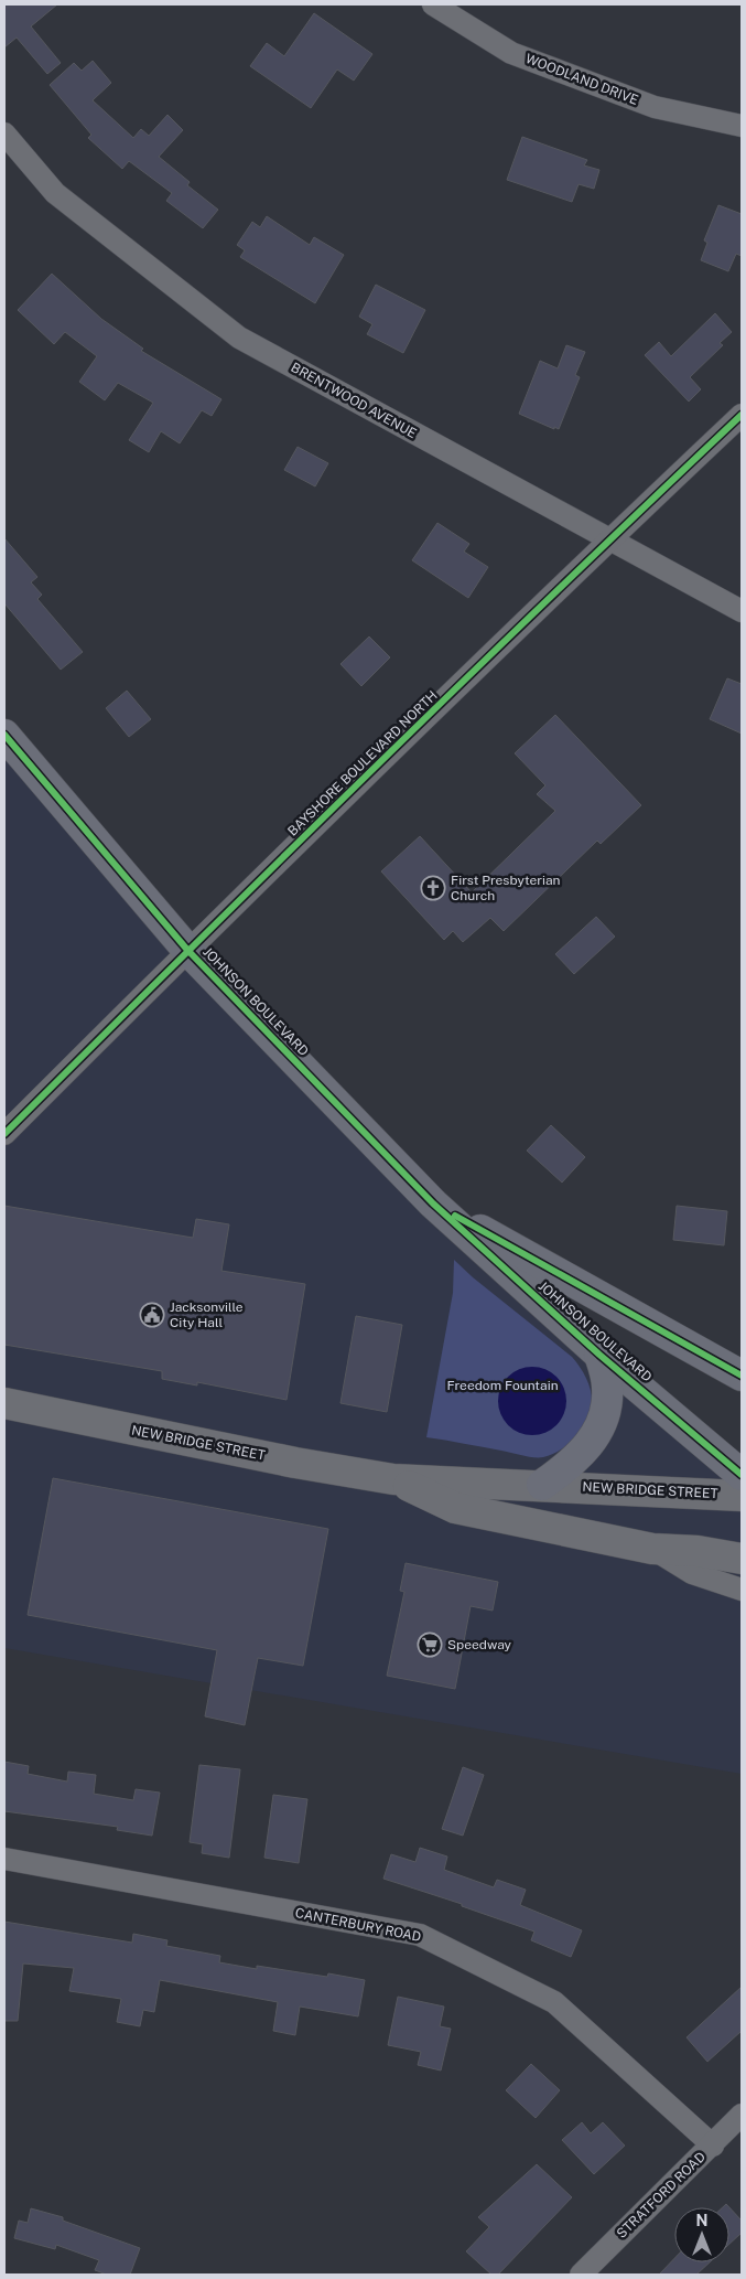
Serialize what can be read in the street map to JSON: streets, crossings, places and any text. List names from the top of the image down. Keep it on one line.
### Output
{"streets":{"main road":["JOHNSON BOULEVARD","NEW BRIDGE STREET"],"street":["WOODLAND DRIVE","BRENTWOOD AVENUE","BAYSHORE BOULEVARD NORTH","CANTERBURY ROAD","STRATFORD ROAD"]},"crossings":[["BRENTWOOD AVENUE","BAYSHORE BOULEVARD NORTH"],["BAYSHORE BOULEVARD NORTH","JOHNSON BOULEVARD"],["CANTERBURY ROAD","STRATFORD ROAD"]],"parks":["Freedom Fountain"],"places":{"church":["First Presbyterian Church"],"public building":["Jacksonville City Hall"],"supermarket":["Speedway"]},"north":"top"}
